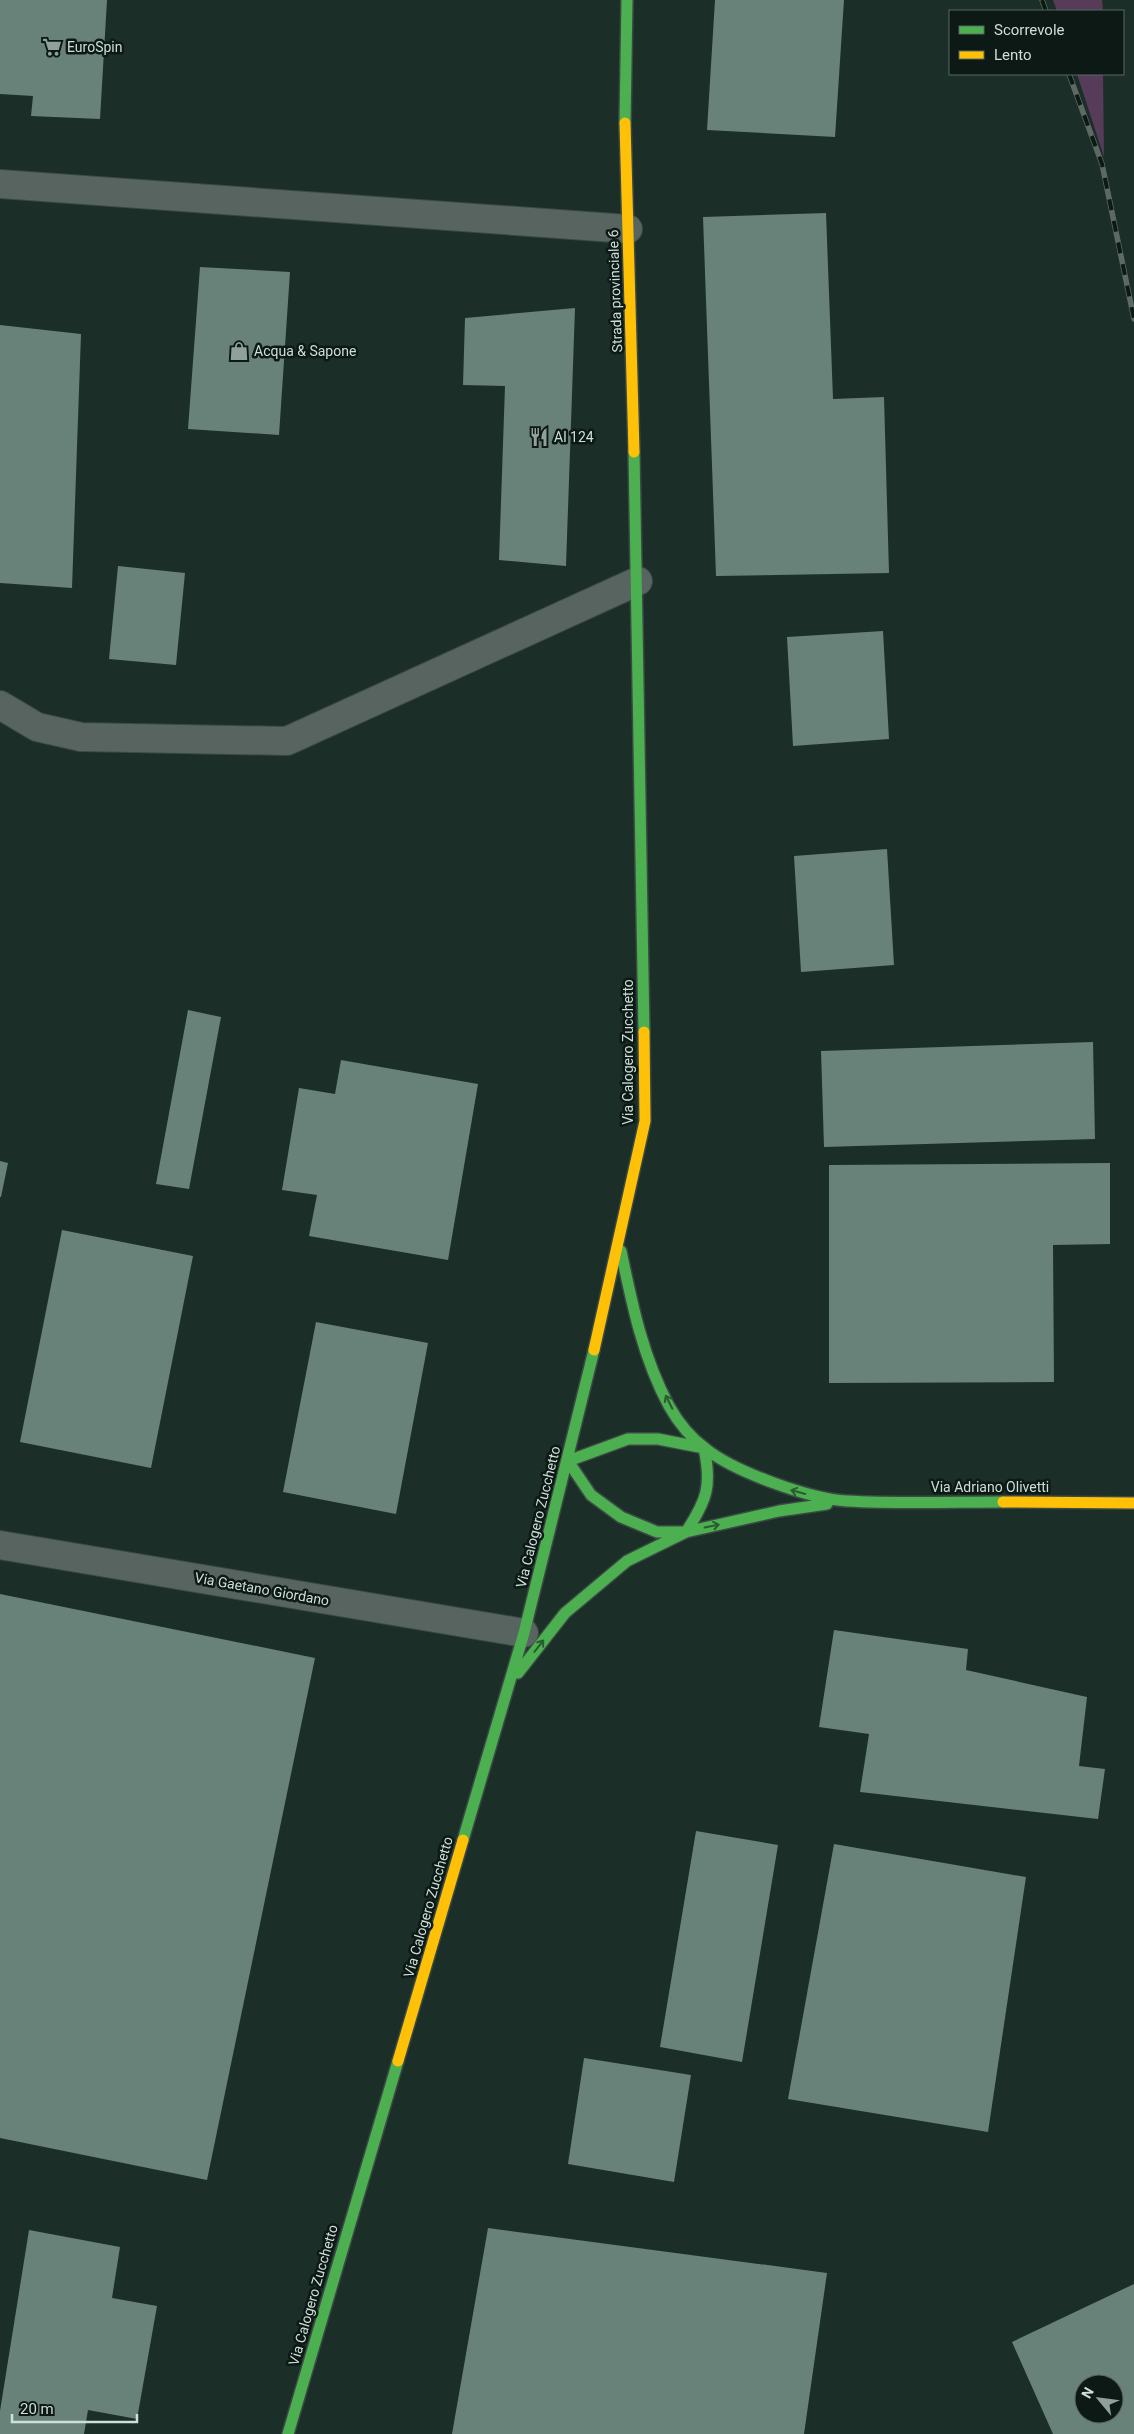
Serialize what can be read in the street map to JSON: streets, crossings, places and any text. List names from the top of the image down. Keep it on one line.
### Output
{"streets":{"main road":["Strada provinciale 6","Via Calogero Zucchetto","Via Adriano Olivetti"],"street":["Via Gaetano Giordano"]},"crossings":[["Strada provinciale 6","Via Calogero Zucchetto"],["Via Calogero Zucchetto","Via Adriano Olivetti"],["Via Calogero Zucchetto","Via Gaetano Giordano"]],"places":{"supermarket":["EuroSpin"],"shop":["Acqua & Sapone"],"restaurant":["Al 124"]},"legend":["Scorrevole","Lento"],"scale_bar":"20 m","north":"top left"}
